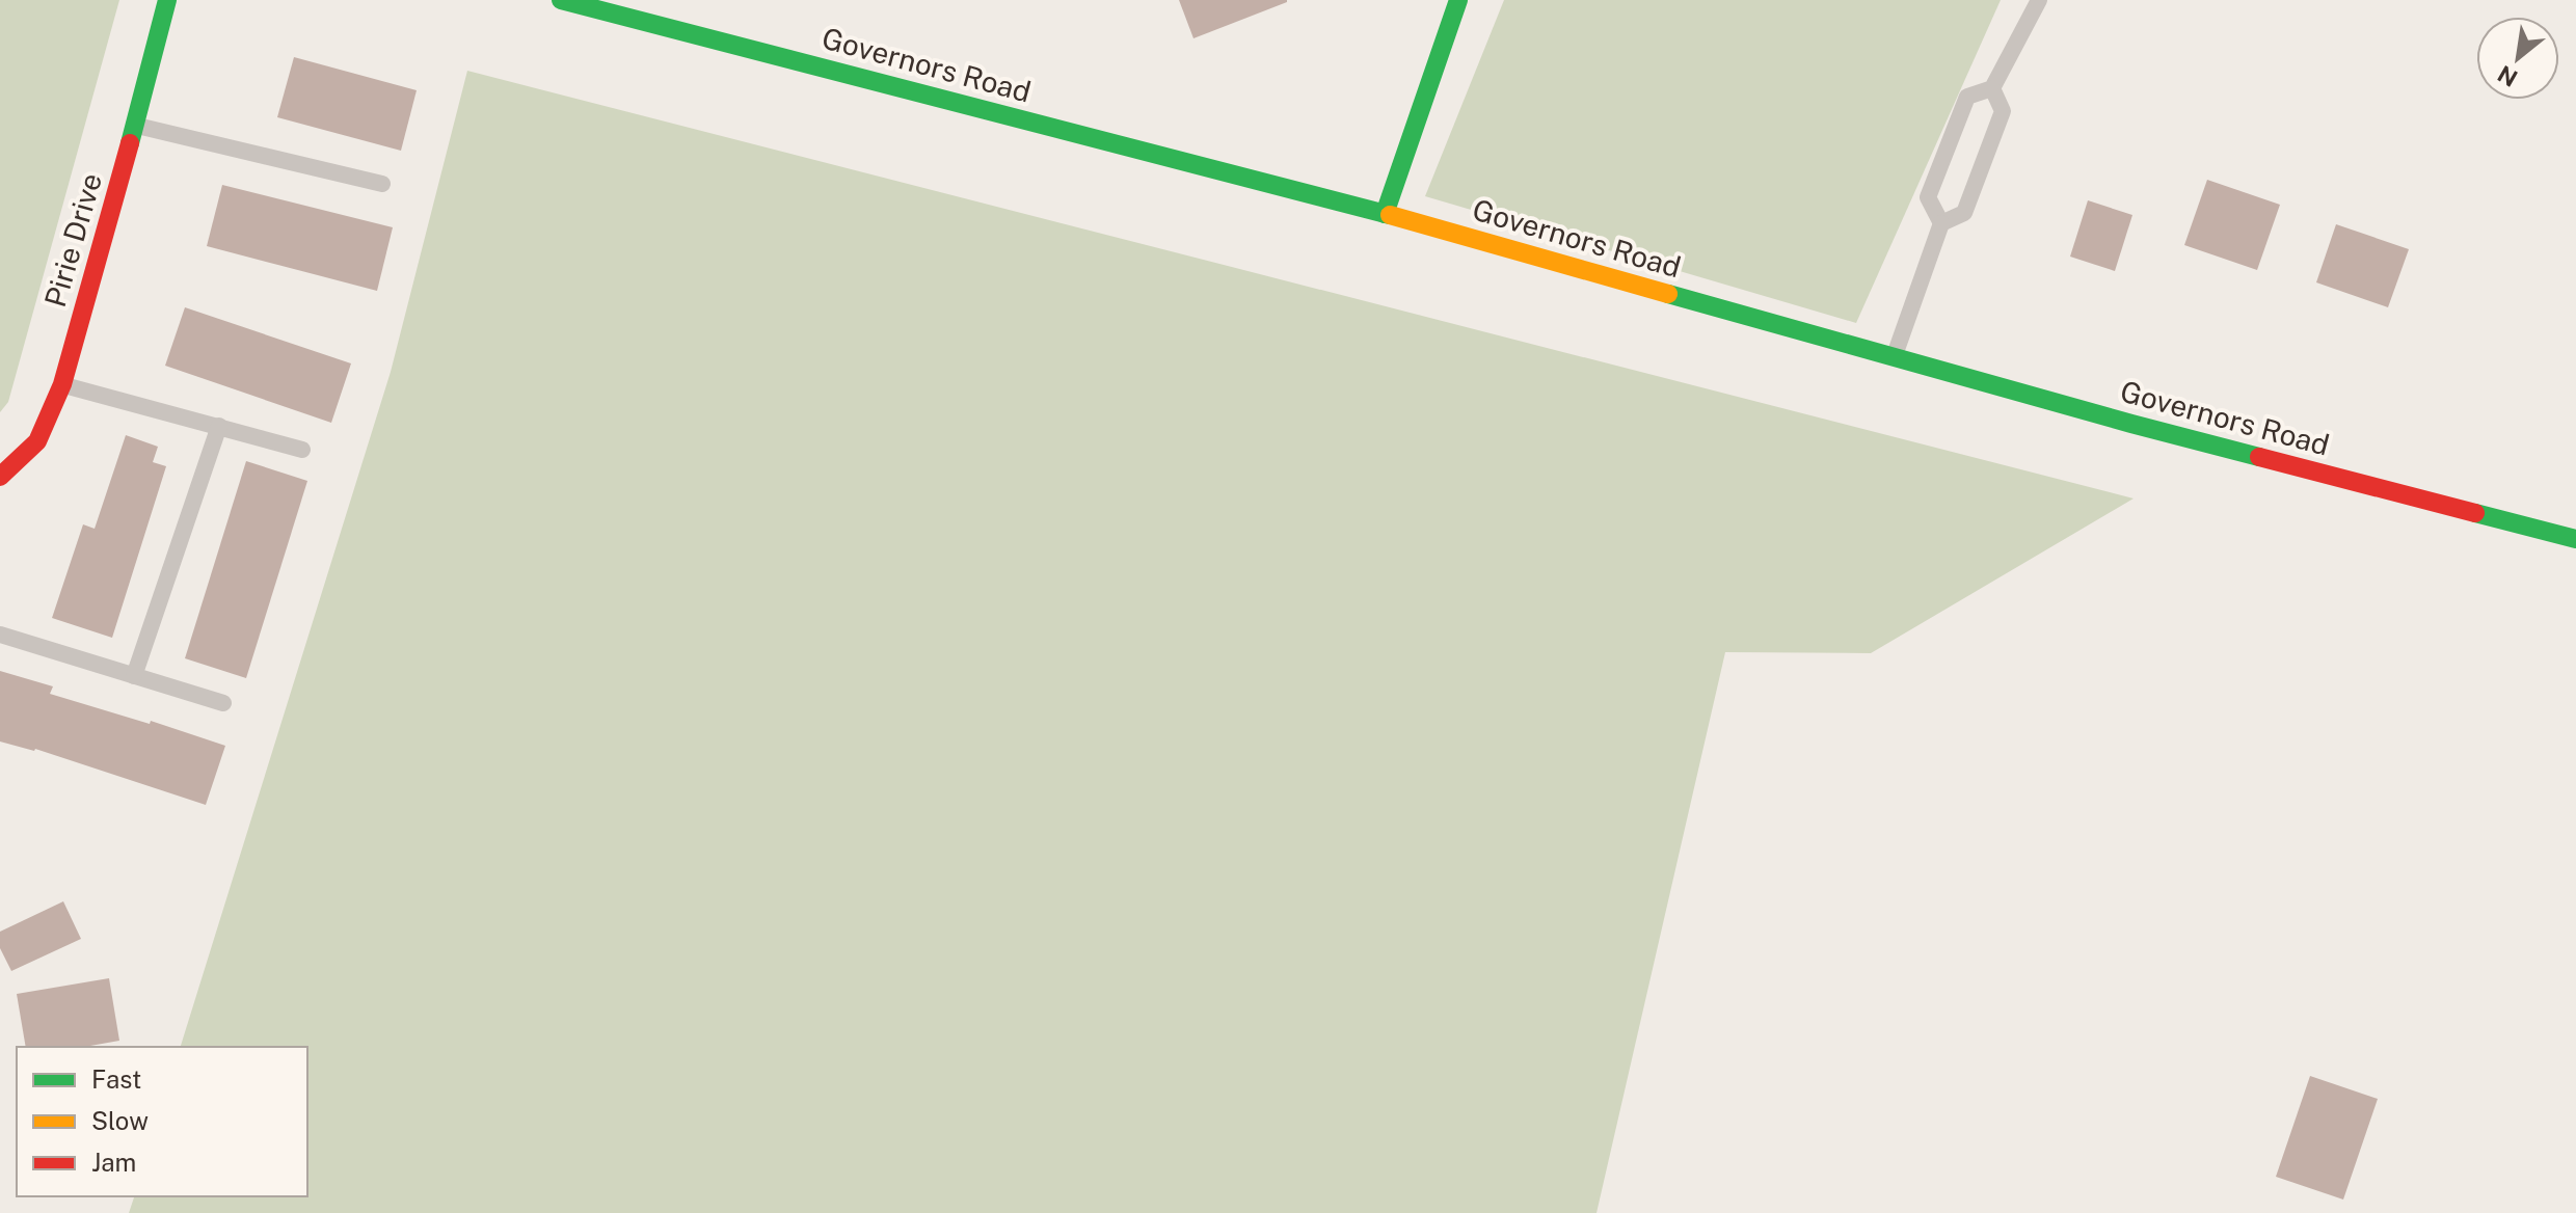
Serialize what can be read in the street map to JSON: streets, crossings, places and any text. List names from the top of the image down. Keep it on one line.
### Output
{"streets":{"main road":["Governors Road","Pirie Drive"]},"legend":["Fast","Slow","Jam"],"north":"bottom left"}
